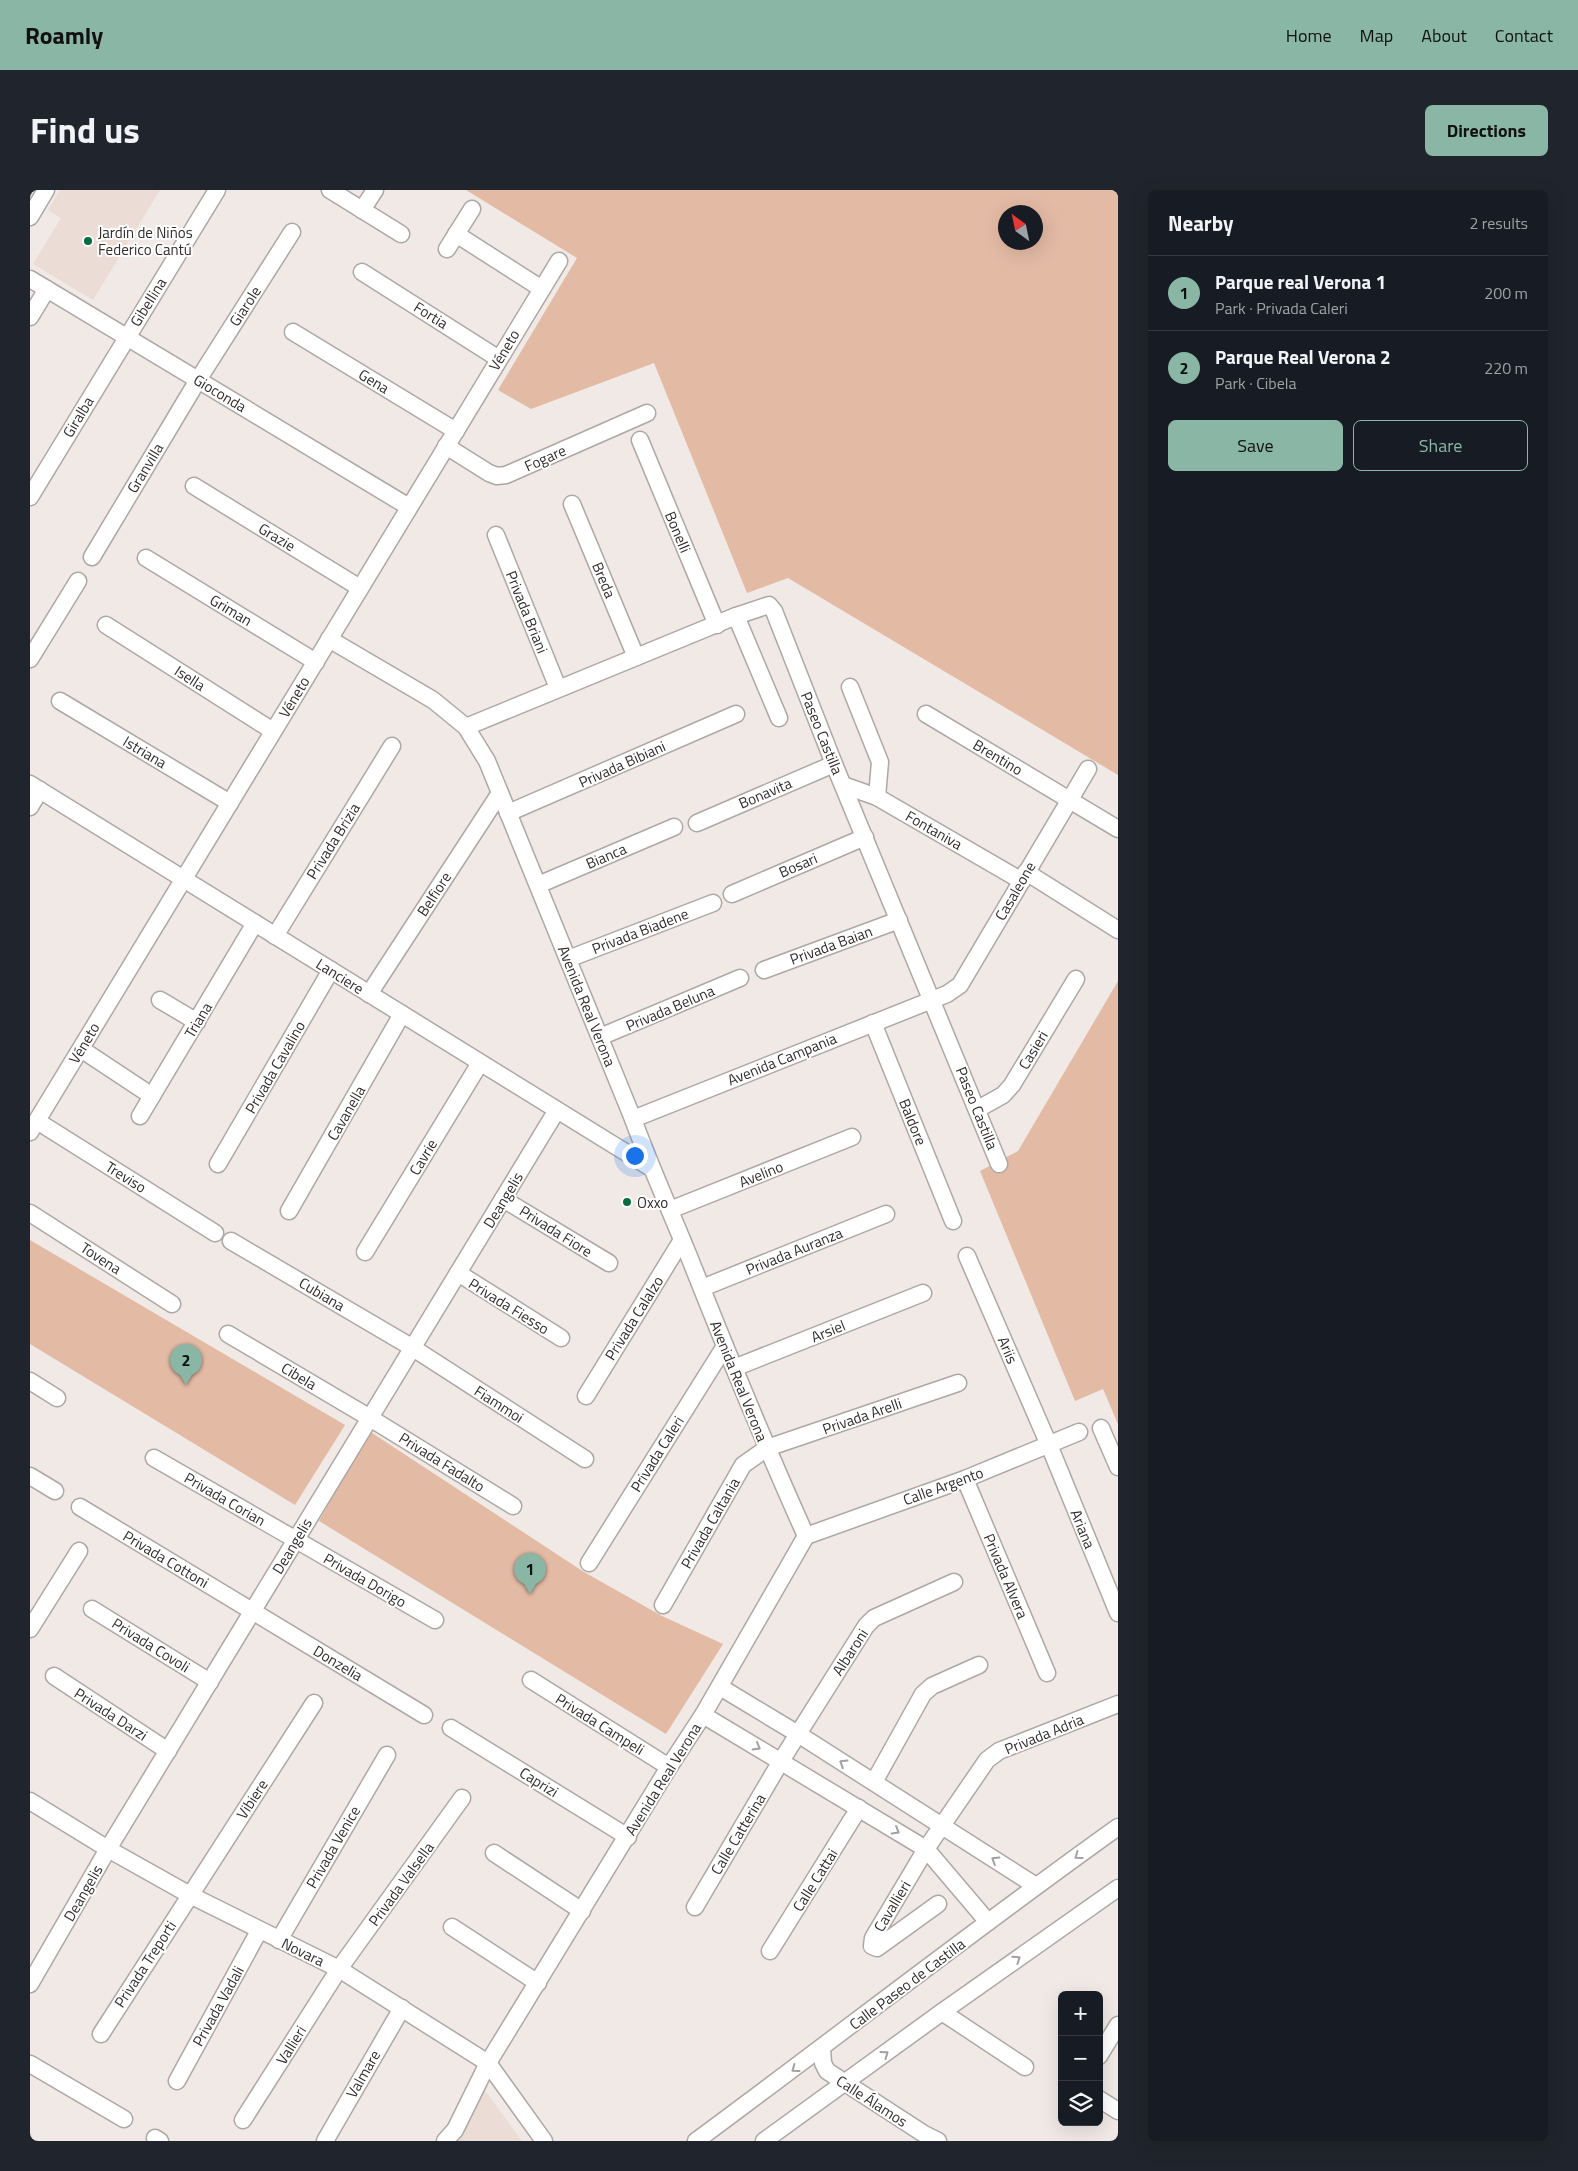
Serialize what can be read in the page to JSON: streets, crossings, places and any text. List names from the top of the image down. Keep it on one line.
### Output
{"streets":{"street":["Gibellina","Giarole","Fortia","Véneto","Gena","Gioconda","Giralba","Fogare","Granvilla","Bonelli","Grazie","Breda","Griman","Privada Briani","Isella","Paseo Castilla","Istriana","Brentino","Privada Bibiani","Bonavita","Fontaniva","Privada Brizia","Bianca","Bosari","Casaleone","Belfiore","Privada Biadene","Privada Baian","Lanciere","Avenida Real Verona","Privada Beluna","Triana","Casieri","Avenida Campania","Privada Cavalino","Cavanella","Baldore","Cavrie","Avelino","Treviso","Deangelis","Privada Fiore","Privada Auranza","Tovena","Cubiana","Privada Fiesso","Privada Calalzo","Arsiel","Ariis","Cibela","Fiammoi","Privada Arelli","Privada Caleri","Privada Fadalto","Calle Argento","Privada Corian","Privada Caltania","Ariana","Privada Cottoni","Privada Alvera","Privada Dorigo","Privada Covoli","Albaroni","Donzelia","Privada Darzi","Privada Campeli","Privada Adria","Caprizi","Vibiere","Calle Catterina","Privada Venice","Calle Cattai","Privada Valsella","Cavallieri","Novara","Privada Treporti","Calle Paseo de Castilla","Privada Vadali","Vallieri","Valmare","Calle Álamos"]},"crossings":[["Gibellina","Gioconda"],["Gibellina","Giralba"],["Giarole","Gioconda"],["Giarole","Granvilla"],["Fortia","Véneto"],["Véneto","Gena"],["Véneto","Gioconda"],["Véneto","Fogare"],["Véneto","Grazie"],["Véneto","Griman"],["Véneto","Isella"],["Véneto","Istriana"],["Véneto","Lanciere"],["Véneto","Avenida Real Verona"],["Véneto","Treviso"],["Gioconda","Giralba"],["Gioconda","Granvilla"],["Bonelli","Paseo Castilla"],["Breda","Paseo Castilla"],["Privada Briani","Paseo Castilla"],["Paseo Castilla","Bonavita"],["Paseo Castilla","Fontaniva"],["Paseo Castilla","Bosari"],["Paseo Castilla","Casaleone"],["Paseo Castilla","Privada Baian"],["Paseo Castilla","Avenida Real Verona"],["Paseo Castilla","Casieri"],["Paseo Castilla","Avenida Campania"],["Brentino","Casaleone"],["Privada Bibiani","Avenida Real Verona"],["Fontaniva","Casaleone"],["Privada Brizia","Lanciere"],["Bianca","Avenida Real Verona"],["Casaleone","Avenida Campania"],["Belfiore","Lanciere"],["Belfiore","Avenida Real Verona"],["Privada Biadene","Avenida Real Verona"],["Lanciere","Avenida Real Verona"],["Lanciere","Triana"],["Lanciere","Privada Cavalino"],["Lanciere","Cavanella"],["Lanciere","Cavrie"],["Lanciere","Deangelis"],["Avenida Real Verona","Privada Beluna"],["Avenida Real Verona","Avenida Campania"],["Avenida Real Verona","Avelino"],["Avenida Real Verona","Privada Auranza"],["Avenida Real Verona","Privada Calalzo"],["Avenida Real Verona","Arsiel"],["Avenida Real Verona","Privada Arelli"],["Avenida Real Verona","Privada Caleri"],["Avenida Real Verona","Calle Argento"],["Avenida Real Verona","Privada Caltania"],["Avenida Real Verona","Privada Campeli"],["Avenida Real Verona","Caprizi"],["Avenida Real Verona","Novara"],["Avenida Campania","Baldore"],["Deangelis","Privada Fiore"],["Deangelis","Cubiana"],["Deangelis","Privada Fiesso"],["Deangelis","Cibela"],["Deangelis","Fiammoi"],["Deangelis","Privada Fadalto"],["Deangelis","Privada Corian"],["Deangelis","Privada Cottoni"],["Deangelis","Privada Dorigo"],["Deangelis","Privada Covoli"],["Deangelis","Donzelia"],["Deangelis","Privada Darzi"],["Deangelis","Novara"],["Cubiana","Fiammoi"],["Ariis","Calle Argento"],["Ariis","Ariana"],["Cibela","Privada Fadalto"],["Privada Arelli","Privada Caltania"],["Calle Argento","Ariana"],["Calle Argento","Privada Alvera"],["Privada Corian","Privada Dorigo"],["Privada Cottoni","Donzelia"],["Albaroni","Calle Catterina"],["Privada Adria","Cavallieri"],["Vibiere","Novara"],["Vibiere","Privada Treporti"],["Privada Venice","Novara"],["Privada Valsella","Novara"],["Privada Valsella","Vallieri"],["Novara","Privada Treporti"],["Novara","Privada Vadali"],["Novara","Vallieri"],["Novara","Valmare"],["Calle Paseo de Castilla","Calle Álamos"]],"places":["Jardín de Niños Federico Cantú","Oxxo"],"north":"top left","page":{"header":"Roamly","nav":["Home","Map","About","Contact"],"title":"Find us","buttons":["Directions",["Save","Share"]],"heading":["Nearby","2 results"],"list":[{"mark":"1","name":"Parque real Verona 1","note":"Park · Privada Caleri","value":"200 m"},{"mark":"2","name":"Parque Real Verona 2","note":"Park · Cibela","value":"220 m"}],"pins":["2","1"],"map_buttons":["+","−"]}}
